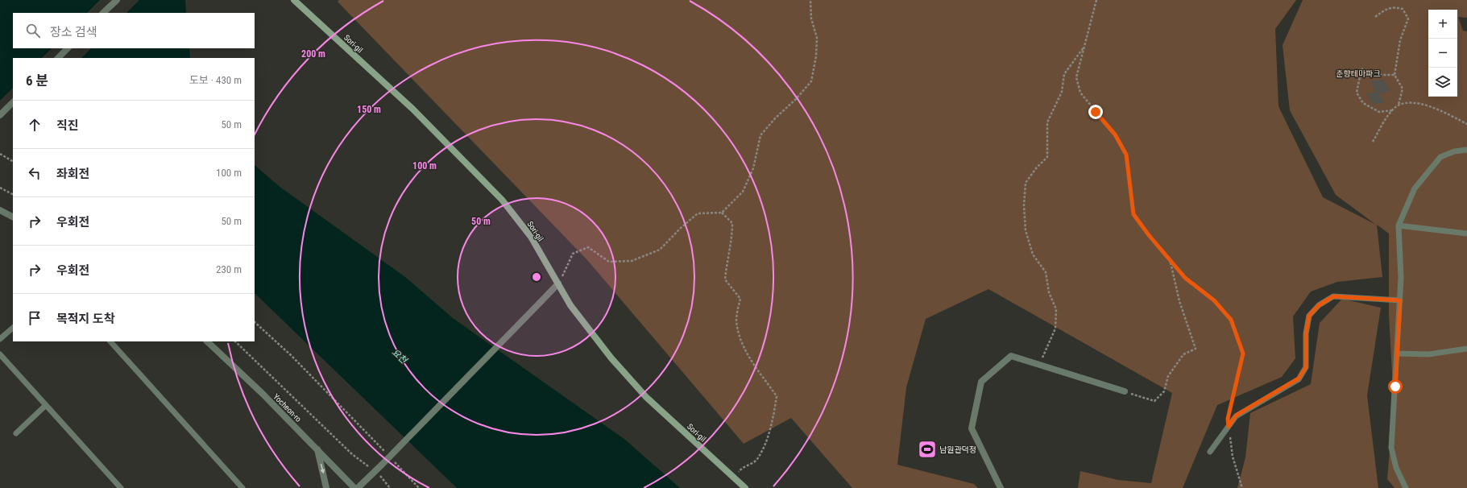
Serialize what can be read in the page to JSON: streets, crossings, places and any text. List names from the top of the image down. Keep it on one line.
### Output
{"streets":{"main road":["Sori-gil"],"street":["Yocheon-ro"]},"water":["요천"],"parks":["춘향테마파크"],"places":{"sports":["남원관덕정"]},"page":{"map_buttons":["+","−"],"search":"장소 검색","heading":["6 분","도보 · 430 m"],"list":[["직진","50 m"],["좌회전","100 m"],["우회전","50 m"],["우회전","230 m"],"목적지 도착"]},"rings":["200 m","150 m","100 m","50 m"]}
